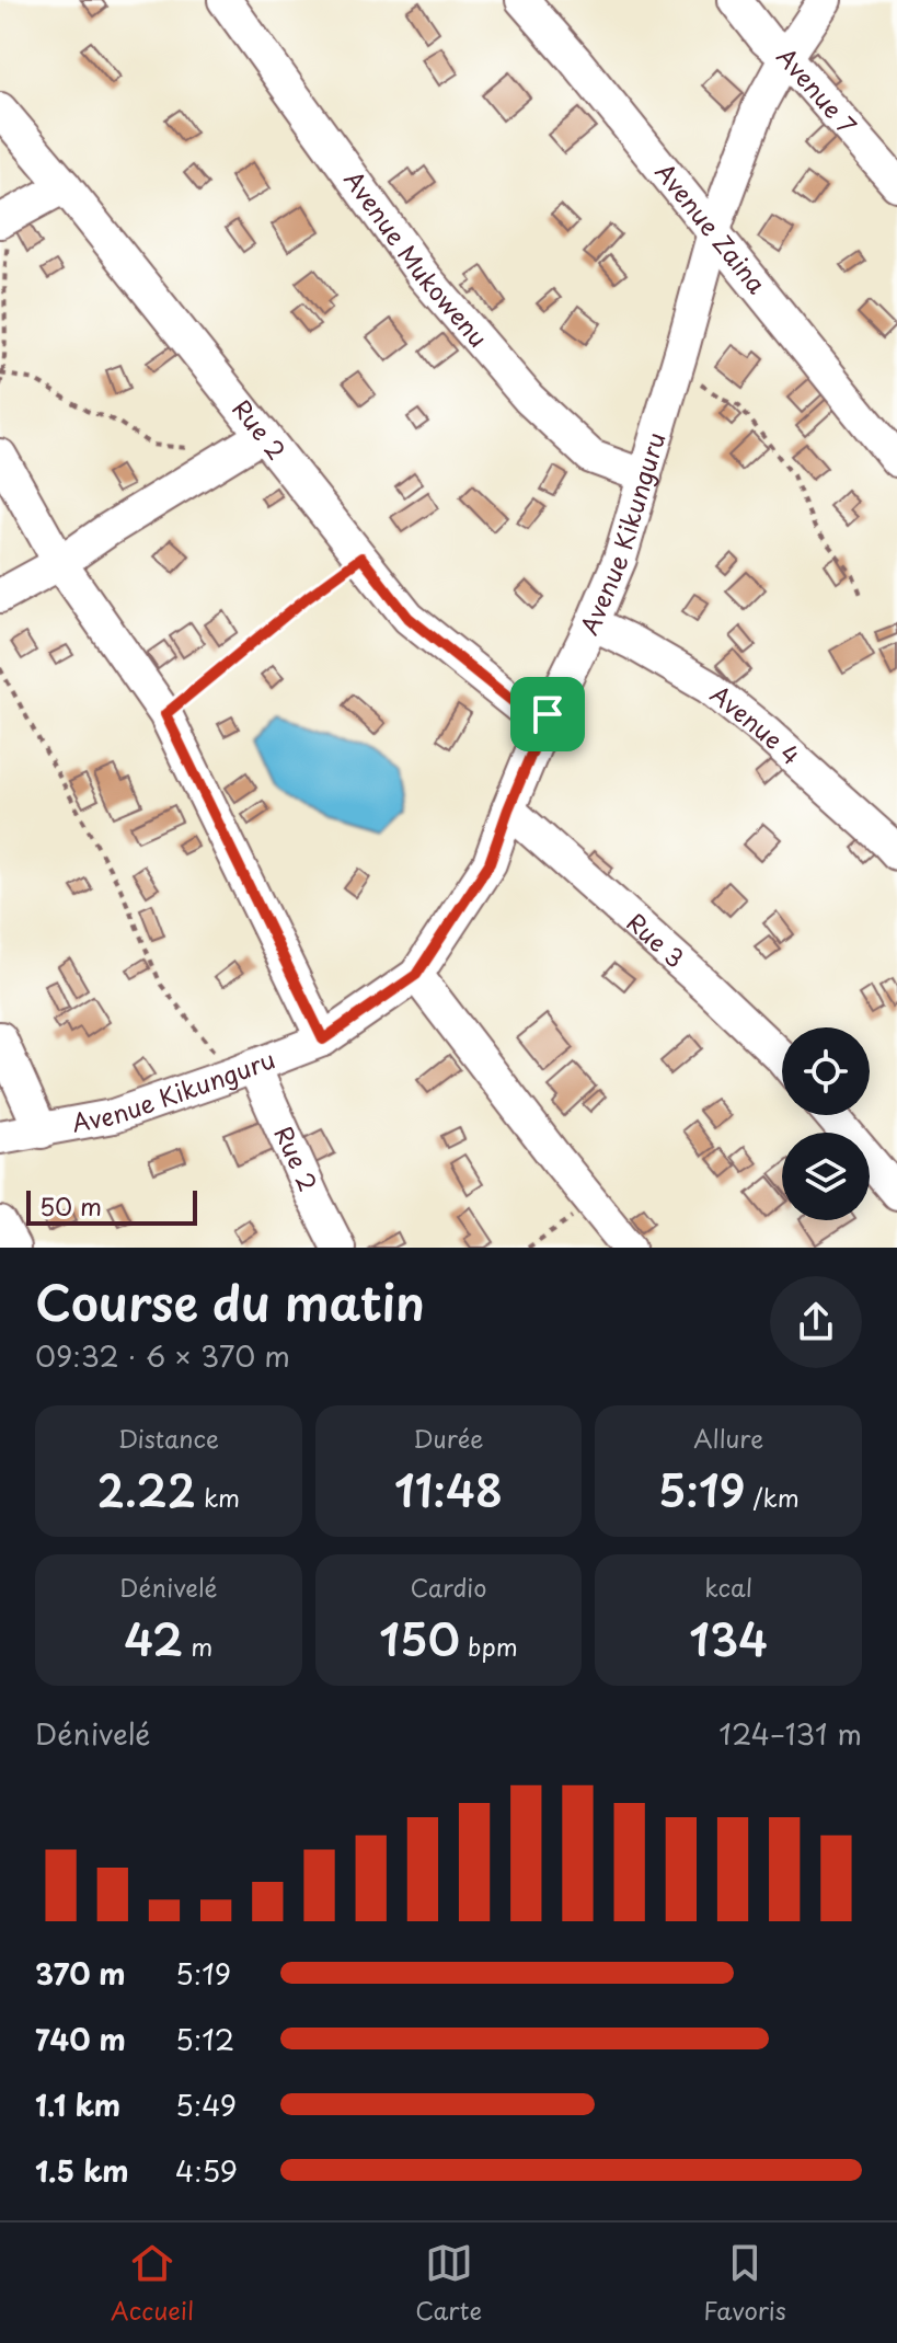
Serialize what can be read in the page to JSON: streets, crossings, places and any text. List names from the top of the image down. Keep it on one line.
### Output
{"streets":{"street":["Avenue 7","Avenue Zaina","Avenue Mukowenu","Rue 2","Avenue Kikunguru","Avenue 4","Rue 3"]},"crossings":[["Avenue 7","Avenue Kikunguru"],["Avenue Zaina","Avenue Kikunguru"],["Avenue Mukowenu","Avenue Kikunguru"],["Rue 2","Avenue Kikunguru"],["Avenue Kikunguru","Avenue 4"],["Avenue Kikunguru","Rue 3"]],"scale_bar":"50 m","page":{"scale":"50 m","heading":["Course du matin","09:32 · 6 × 370 m"],"stats":[["Distance","2.22 km"],["Durée","11:48"],["Allure","5:19 /km"],["Dénivelé","42 m"],["Cardio","150 bpm"],["kcal","134"]],"chart":["Dénivelé","124–131 m"],"list":[{"name":"370 m","note":"5:19"},{"name":"740 m","note":"5:12"},{"name":"1.1 km","note":"5:49"},{"name":"1.5 km","note":"4:59"}],"tabs":["Accueil","Carte","Favoris"]}}
